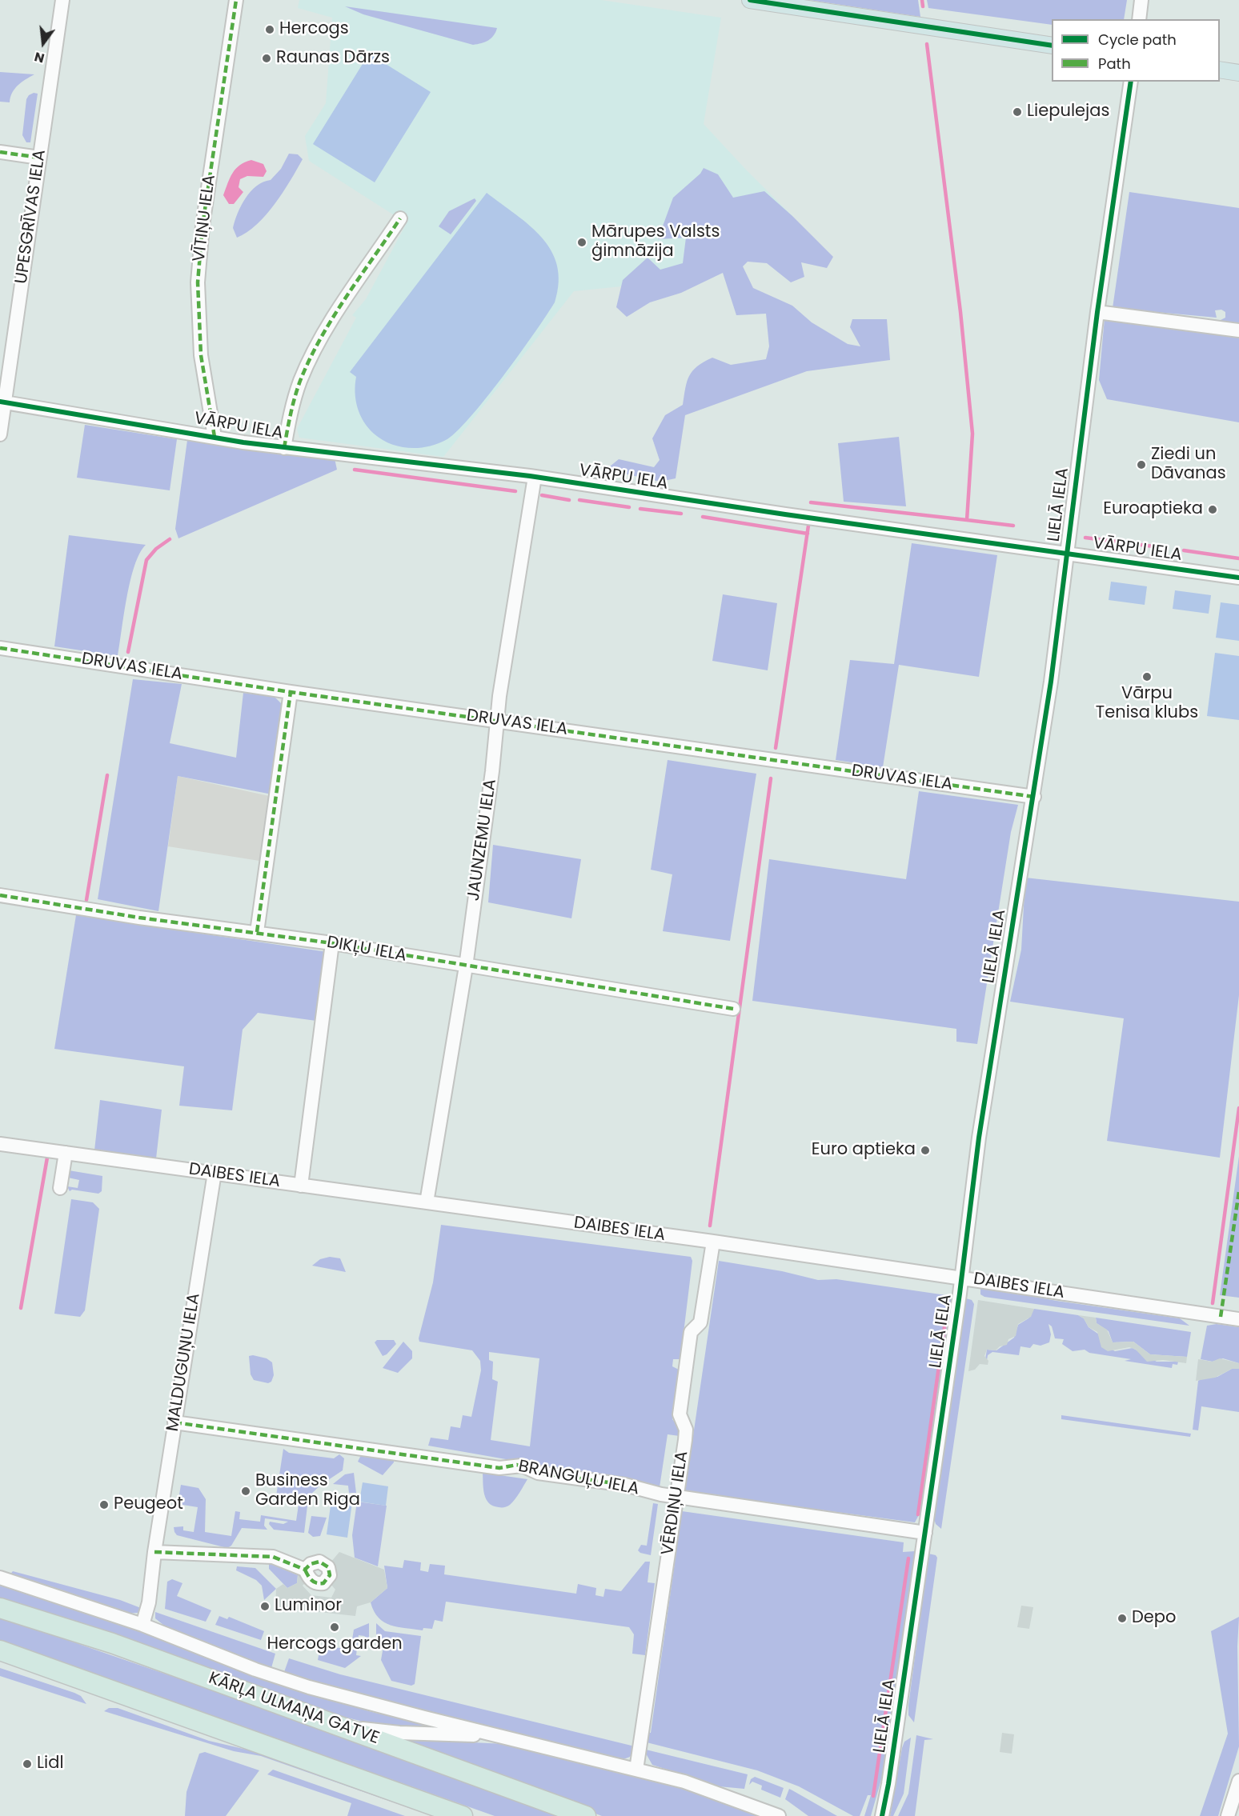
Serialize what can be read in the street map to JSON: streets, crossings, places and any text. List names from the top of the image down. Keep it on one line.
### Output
{"streets":{"highway":["KĀRĻA ULMAŅA GATVE"],"street":["UPESGRĪVAS IELA","VĪTIŅU IELA","VĀRPU IELA","LIELĀ IELA","DRUVAS IELA","JAUNZEMU IELA","DIKĻU IELA","DAIBES IELA","MALDUGUŅU IELA","BRANGUĻU IELA","VĒRDIŅU IELA"]},"crossings":[["UPESGRĪVAS IELA","VĀRPU IELA"],["VĪTIŅU IELA","VĀRPU IELA"],["VĀRPU IELA","LIELĀ IELA"],["VĀRPU IELA","JAUNZEMU IELA"],["LIELĀ IELA","DRUVAS IELA"],["LIELĀ IELA","DAIBES IELA"],["LIELĀ IELA","BRANGUĻU IELA"],["DRUVAS IELA","JAUNZEMU IELA"],["JAUNZEMU IELA","DIKĻU IELA"],["JAUNZEMU IELA","DAIBES IELA"],["DAIBES IELA","MALDUGUŅU IELA"],["DAIBES IELA","VĒRDIŅU IELA"],["MALDUGUŅU IELA","BRANGUĻU IELA"],["BRANGUĻU IELA","VĒRDIŅU IELA"]],"places":["Hercogs","Raunas Dārzs","Liepulejas","Mārupes Valsts ģimnāzija","Ziedi un Dāvanas","Euroaptieka","Vārpu Tenisa klubs","Euro aptieka","Business Garden Riga","Peugeot","Luminor","Depo","Hercogs garden","Lidl"],"legend":["Cycle path","Path"],"north":"bottom"}
